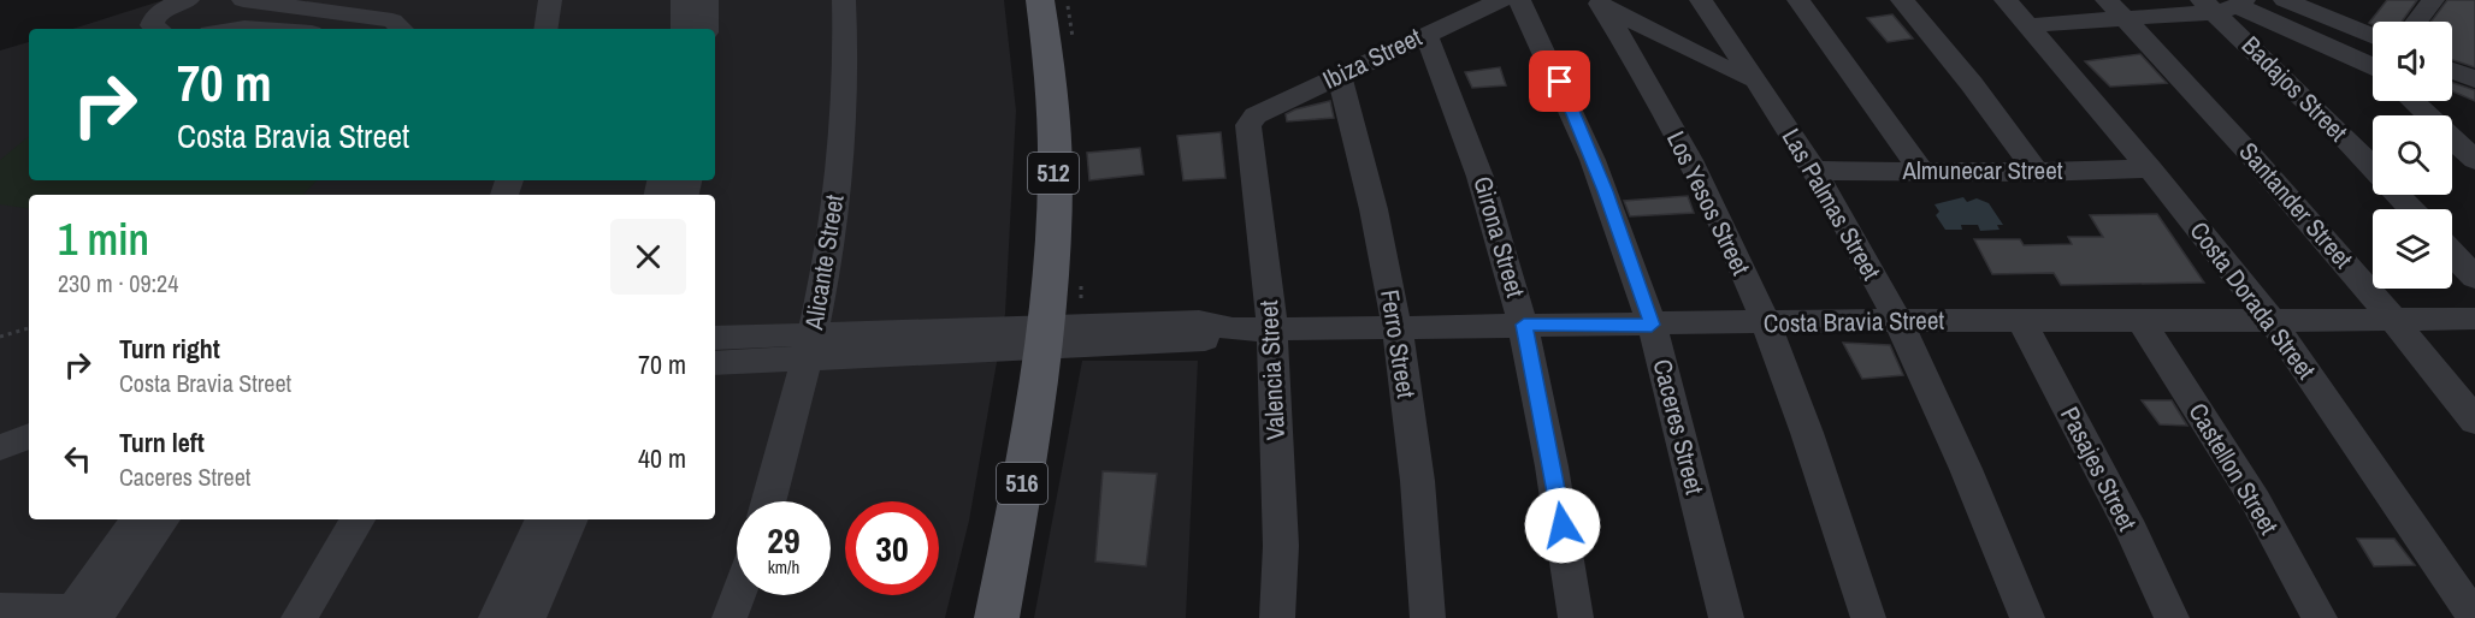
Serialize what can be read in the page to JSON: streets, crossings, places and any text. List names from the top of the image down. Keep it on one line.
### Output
{"streets":{"main road":["512","516"],"street":["Ibiza Street","Badajos Street","Almunecar Street","Los Yesos Street","Las Palmas Street","Santander Street","Girona Street","Alicante Street","Costa Dorada Street","Costa Bravia Street","Ferro Street","Valencia Street","Caceres Street","Pasajes Street","Castellon Street"]},"crossings":[["Ibiza Street","Girona Street"],["Ibiza Street","Ferro Street"],["Ibiza Street","Valencia Street"],["Almunecar Street","Las Palmas Street"],["Almunecar Street","Costa Dorada Street"],["512","Costa Bravia Street"],["512","516"],["Los Yesos Street","Costa Bravia Street"],["Las Palmas Street","Costa Bravia Street"],["Santander Street","Costa Bravia Street"],["Girona Street","Costa Bravia Street"],["Alicante Street","Costa Bravia Street"],["Costa Dorada Street","Costa Bravia Street"],["Costa Bravia Street","Ferro Street"],["Costa Bravia Street","Valencia Street"],["Costa Bravia Street","Caceres Street"],["Costa Bravia Street","Pasajes Street"],["Costa Bravia Street","Castellon Street"],["Costa Bravia Street","516"]],"page":{"turn":["70 m","Costa Bravia Street"],"heading":["1 min","230 m · 09:24"],"list":[{"name":"Turn right","note":"Costa Bravia Street","value":"70 m"},{"name":"Turn left","note":"Caceres Street","value":"40 m"}],"speed":"29 km/h","limit":"30"}}
